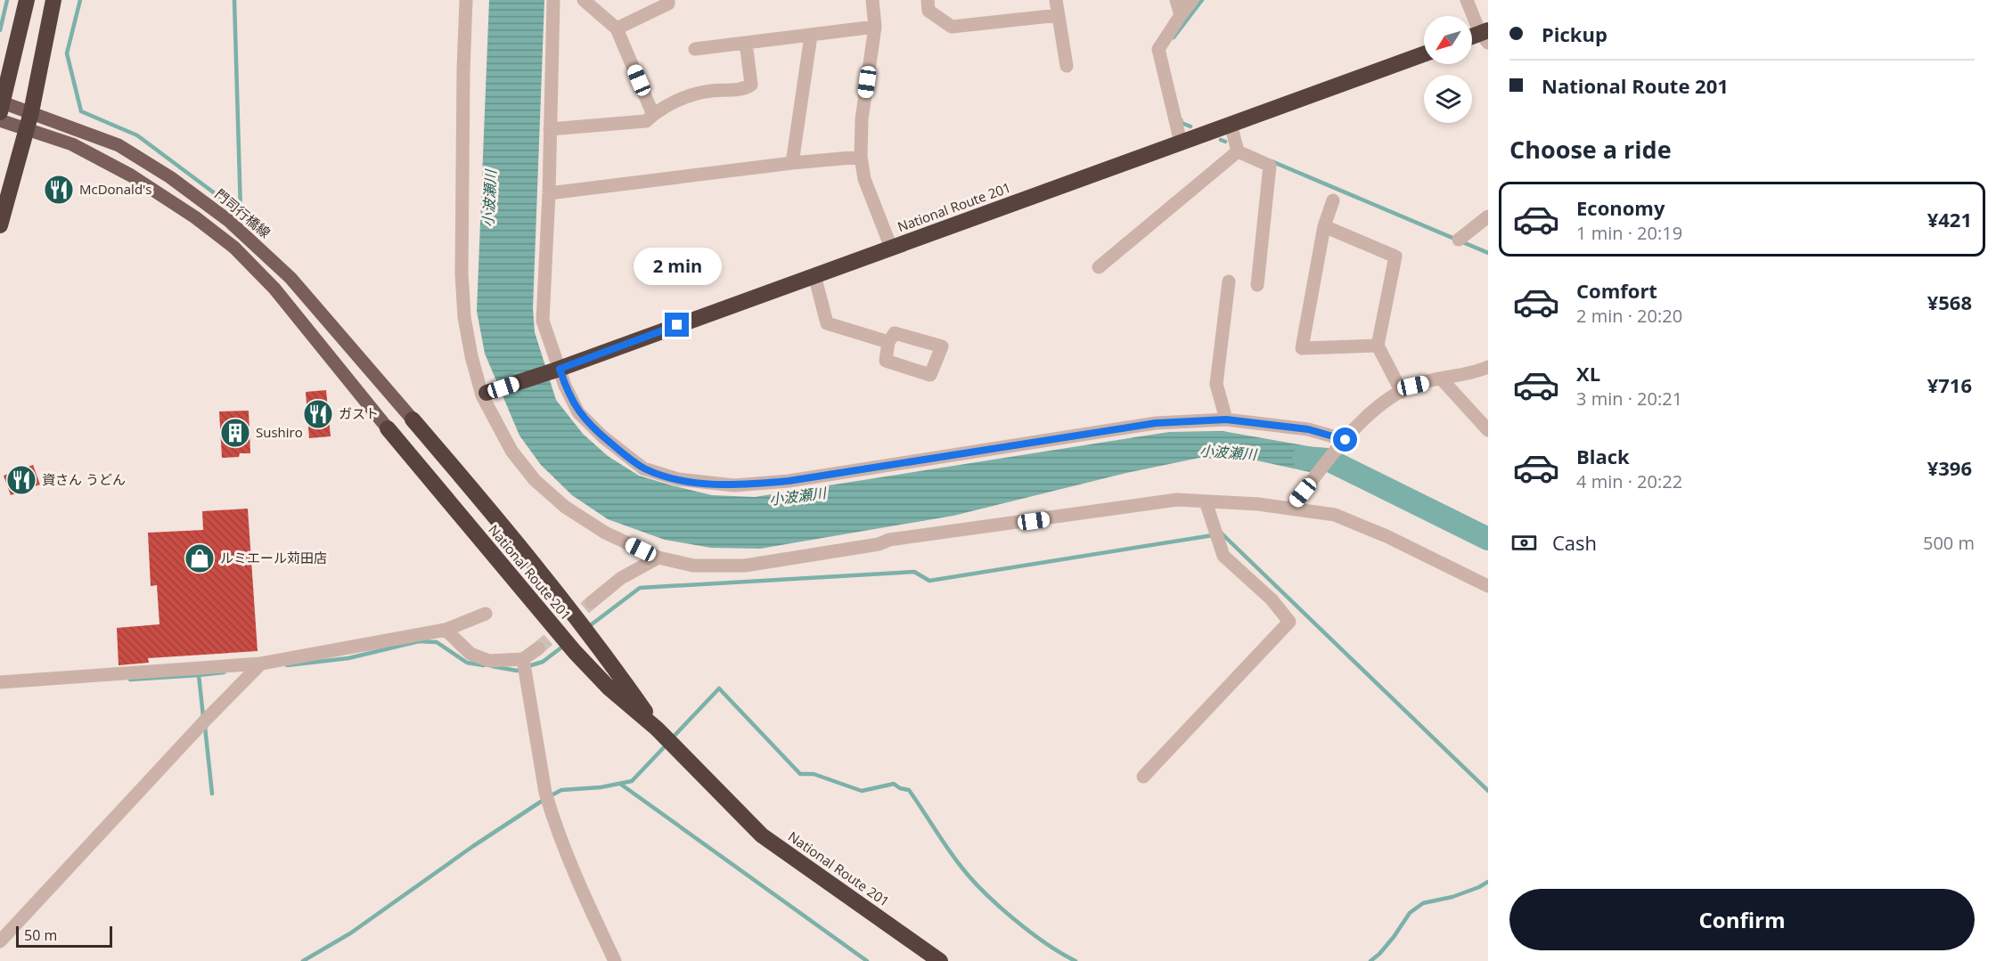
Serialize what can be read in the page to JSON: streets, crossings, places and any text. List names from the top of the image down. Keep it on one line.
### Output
{"streets":{"highway":["National Route 201"],"main road":["門司行橋線"]},"crossings":[["National Route 201","門司行橋線"]],"water":["小波瀬川"],"places":{"restaurant":["McDonald's","ガスト","資さん うどん"],"building":["Sushiro"],"shop":["ルミエール苅田店"]},"scale_bar":"50 m","north":"bottom left","page":{"banner":["Pickup","National Route 201"],"heading":"Choose a ride","list":[{"name":"Economy","note":"1 min · 20:19","value":"¥421"},{"name":"Comfort","note":"2 min · 20:20","value":"¥568"},{"name":"XL","note":"3 min · 20:21","value":"¥716"},{"name":"Black","note":"4 min · 20:22","value":"¥396"}],"bubble":"2 min","pay":["Cash","500 m"],"buttons":"Confirm","scale":"50 m"}}
